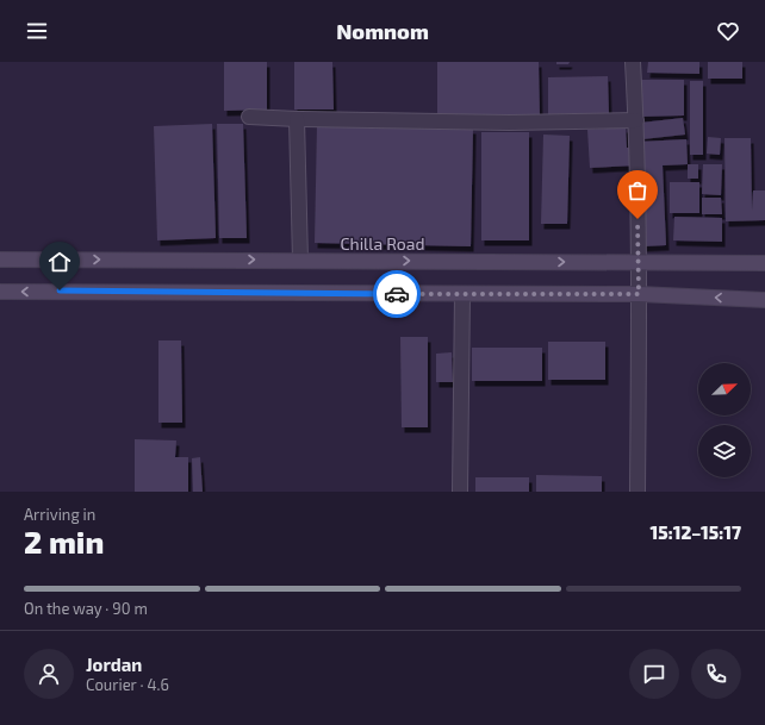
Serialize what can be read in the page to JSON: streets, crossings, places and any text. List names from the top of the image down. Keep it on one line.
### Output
{"streets":{"main road":["Chilla Road"]},"north":"top right","page":{"header":"Nomnom","heading":["2 min","Arriving in","15:12–15:17"],"panel":["Jordan","Courier · 4.6"],"bar":"On the way · 90 m"}}
